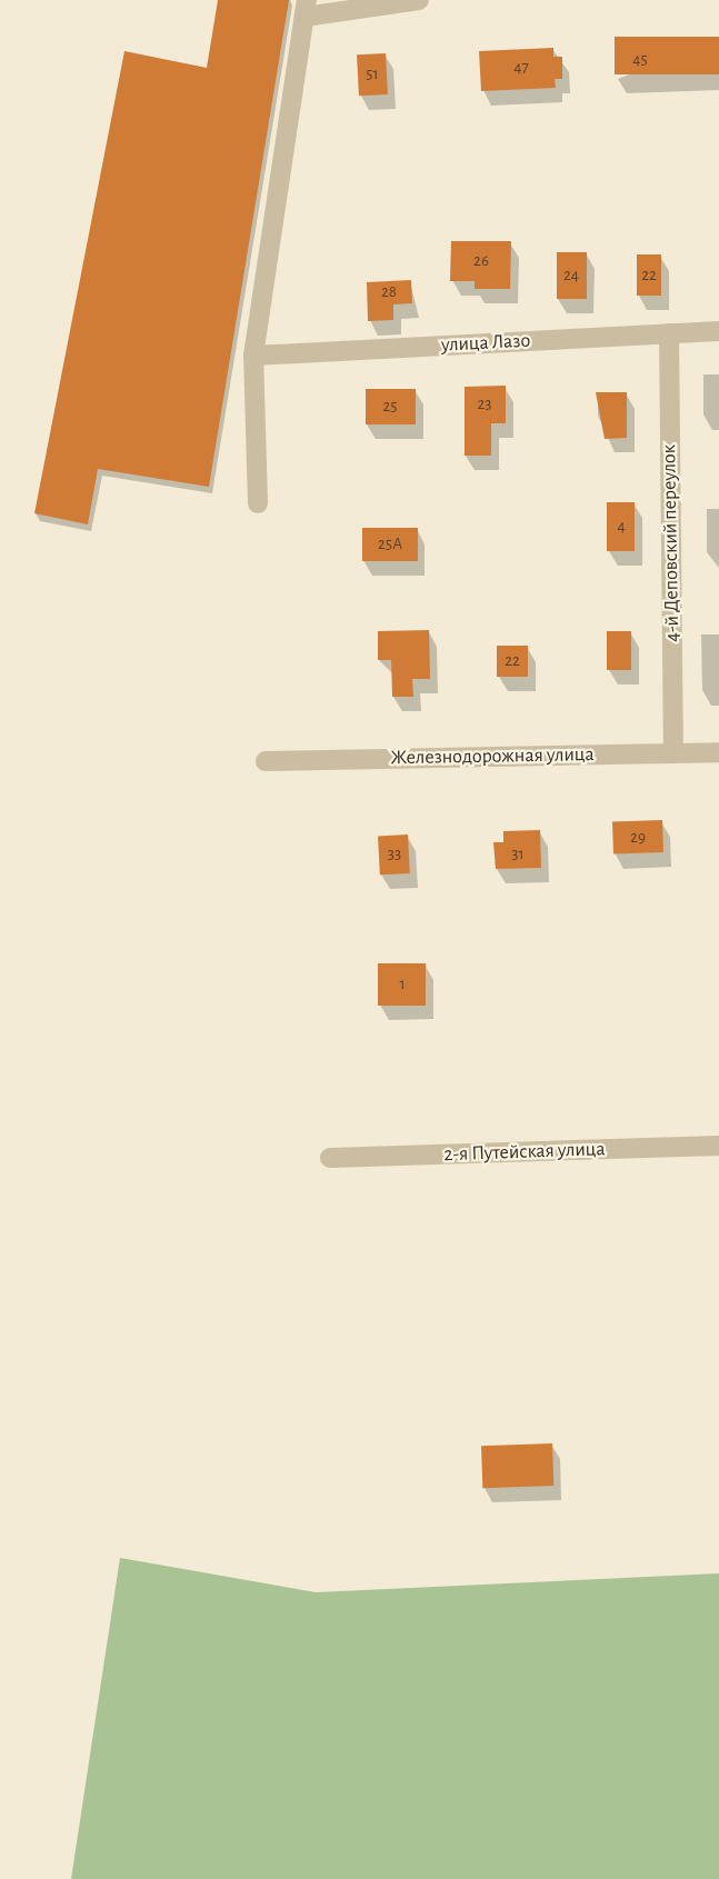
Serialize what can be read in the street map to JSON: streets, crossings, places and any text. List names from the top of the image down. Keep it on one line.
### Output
{"streets":{"street":["улица Лазо","4-й Деповский переулок","Железнодорожная улица","2-я Путейская улица"]},"crossings":[["улица Лазо","4-й Деповский переулок"],["4-й Деповский переулок","Железнодорожная улица"]],"house_numbers":["45","47","51","26","24","22","28","23","25","4","25А","22","29","33","31","1"]}
